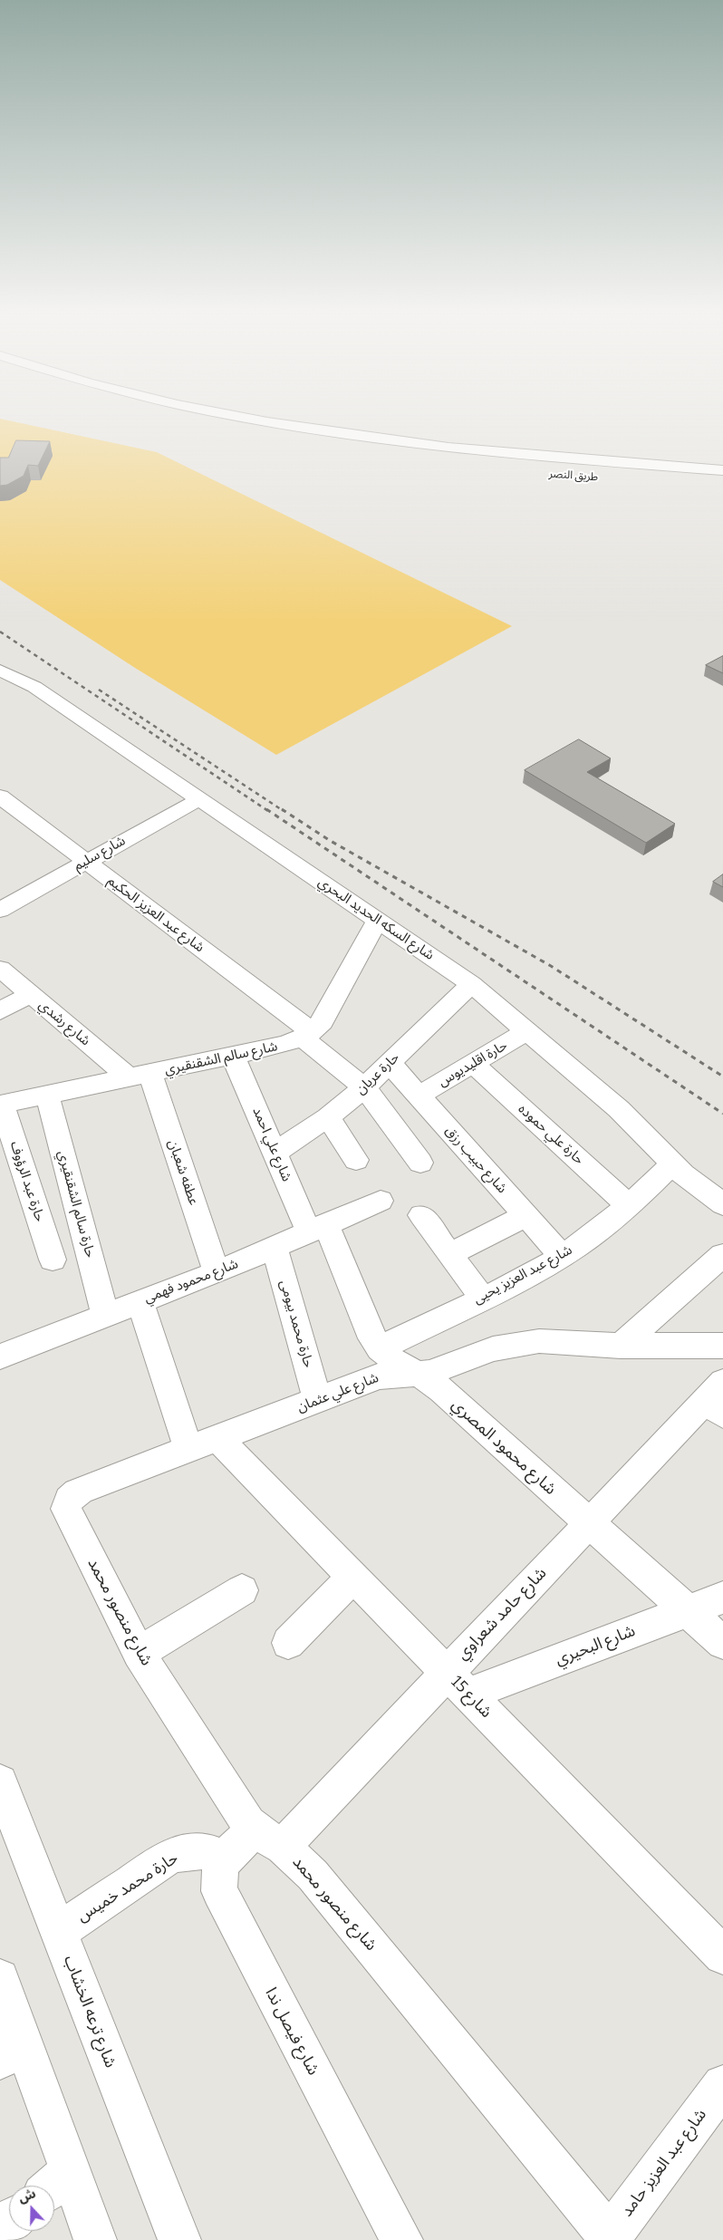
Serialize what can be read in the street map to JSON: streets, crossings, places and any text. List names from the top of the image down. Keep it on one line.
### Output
{"streets":{"main road":["طريق النصر","شارع سليم","شارع عبد العزيز الحكيم","شارع السكه الحديد البحري","شارع رشدي","شارع سالم الشقنقيري","حارة اقليديوس","حارة عريان","حارة علي حموده","شارع علي احمد","شارع حبيب رزق","عطفه شعبان","حارة عبد الرؤوف","حارة سالم الشقنقيري","شارع عبد العزيز يحيى","شارع محمود فهمي","حارة محمد بيومى","شارع علي عثمان","شارع محمود المصري","شارع منصور محمد","شارع حامد شعراوي","شارع البحيري","شارع 15","حارة محمد خميس","شارع ترعه الخشاب","شارع فيصل ندا","شارع عبد العزيز حامد"]},"crossings":[["شارع سليم","شارع عبد العزيز الحكيم"],["شارع سليم","شارع السكه الحديد البحري"],["شارع عبد العزيز الحكيم","شارع سالم الشقنقيري"],["شارع عبد العزيز الحكيم","حارة عريان"],["شارع السكه الحديد البحري","حارة اقليديوس"],["شارع السكه الحديد البحري","حارة عريان"],["شارع السكه الحديد البحري","شارع عبد العزيز يحيى"],["شارع رشدي","شارع سالم الشقنقيري"],["شارع رشدي","عطفه شعبان"],["شارع سالم الشقنقيري","شارع علي احمد"],["شارع سالم الشقنقيري","عطفه شعبان"],["شارع سالم الشقنقيري","حارة عبد الرؤوف"],["شارع سالم الشقنقيري","حارة سالم الشقنقيري"],["حارة اقليديوس","حارة علي حموده"],["حارة اقليديوس","شارع حبيب رزق"],["حارة عريان","شارع علي احمد"],["حارة عريان","شارع حبيب رزق"],["حارة علي حموده","شارع عبد العزيز يحيى"],["شارع علي احمد","شارع محمود فهمي"],["شارع علي احمد","شارع محمود المصري"],["شارع حبيب رزق","شارع عبد العزيز يحيى"],["عطفه شعبان","شارع محمود فهمي"],["حارة سالم الشقنقيري","شارع محمود فهمي"],["شارع عبد العزيز يحيى","شارع محمود المصري"],["شارع محمود فهمي","حارة محمد بيومى"],["شارع محمود فهمي","شارع محمود المصري"],["حارة محمد بيومى","شارع علي عثمان"],["شارع علي عثمان","شارع محمود المصري"],["شارع علي عثمان","شارع منصور محمد"],["شارع علي عثمان","شارع 15"],["شارع محمود المصري","شارع حامد شعراوي"],["شارع محمود المصري","شارع البحيري"],["شارع منصور محمد","شارع حامد شعراوي"],["شارع منصور محمد","شارع فيصل ندا"],["شارع منصور محمد","شارع عبد العزيز حامد"],["شارع حامد شعراوي","شارع البحيري"],["شارع حامد شعراوي","شارع 15"],["شارع حامد شعراوي","شارع فيصل ندا"],["شارع البحيري","شارع 15"],["حارة محمد خميس","شارع ترعه الخشاب"],["حارة محمد خميس","شارع فيصل ندا"]],"north":"top"}
